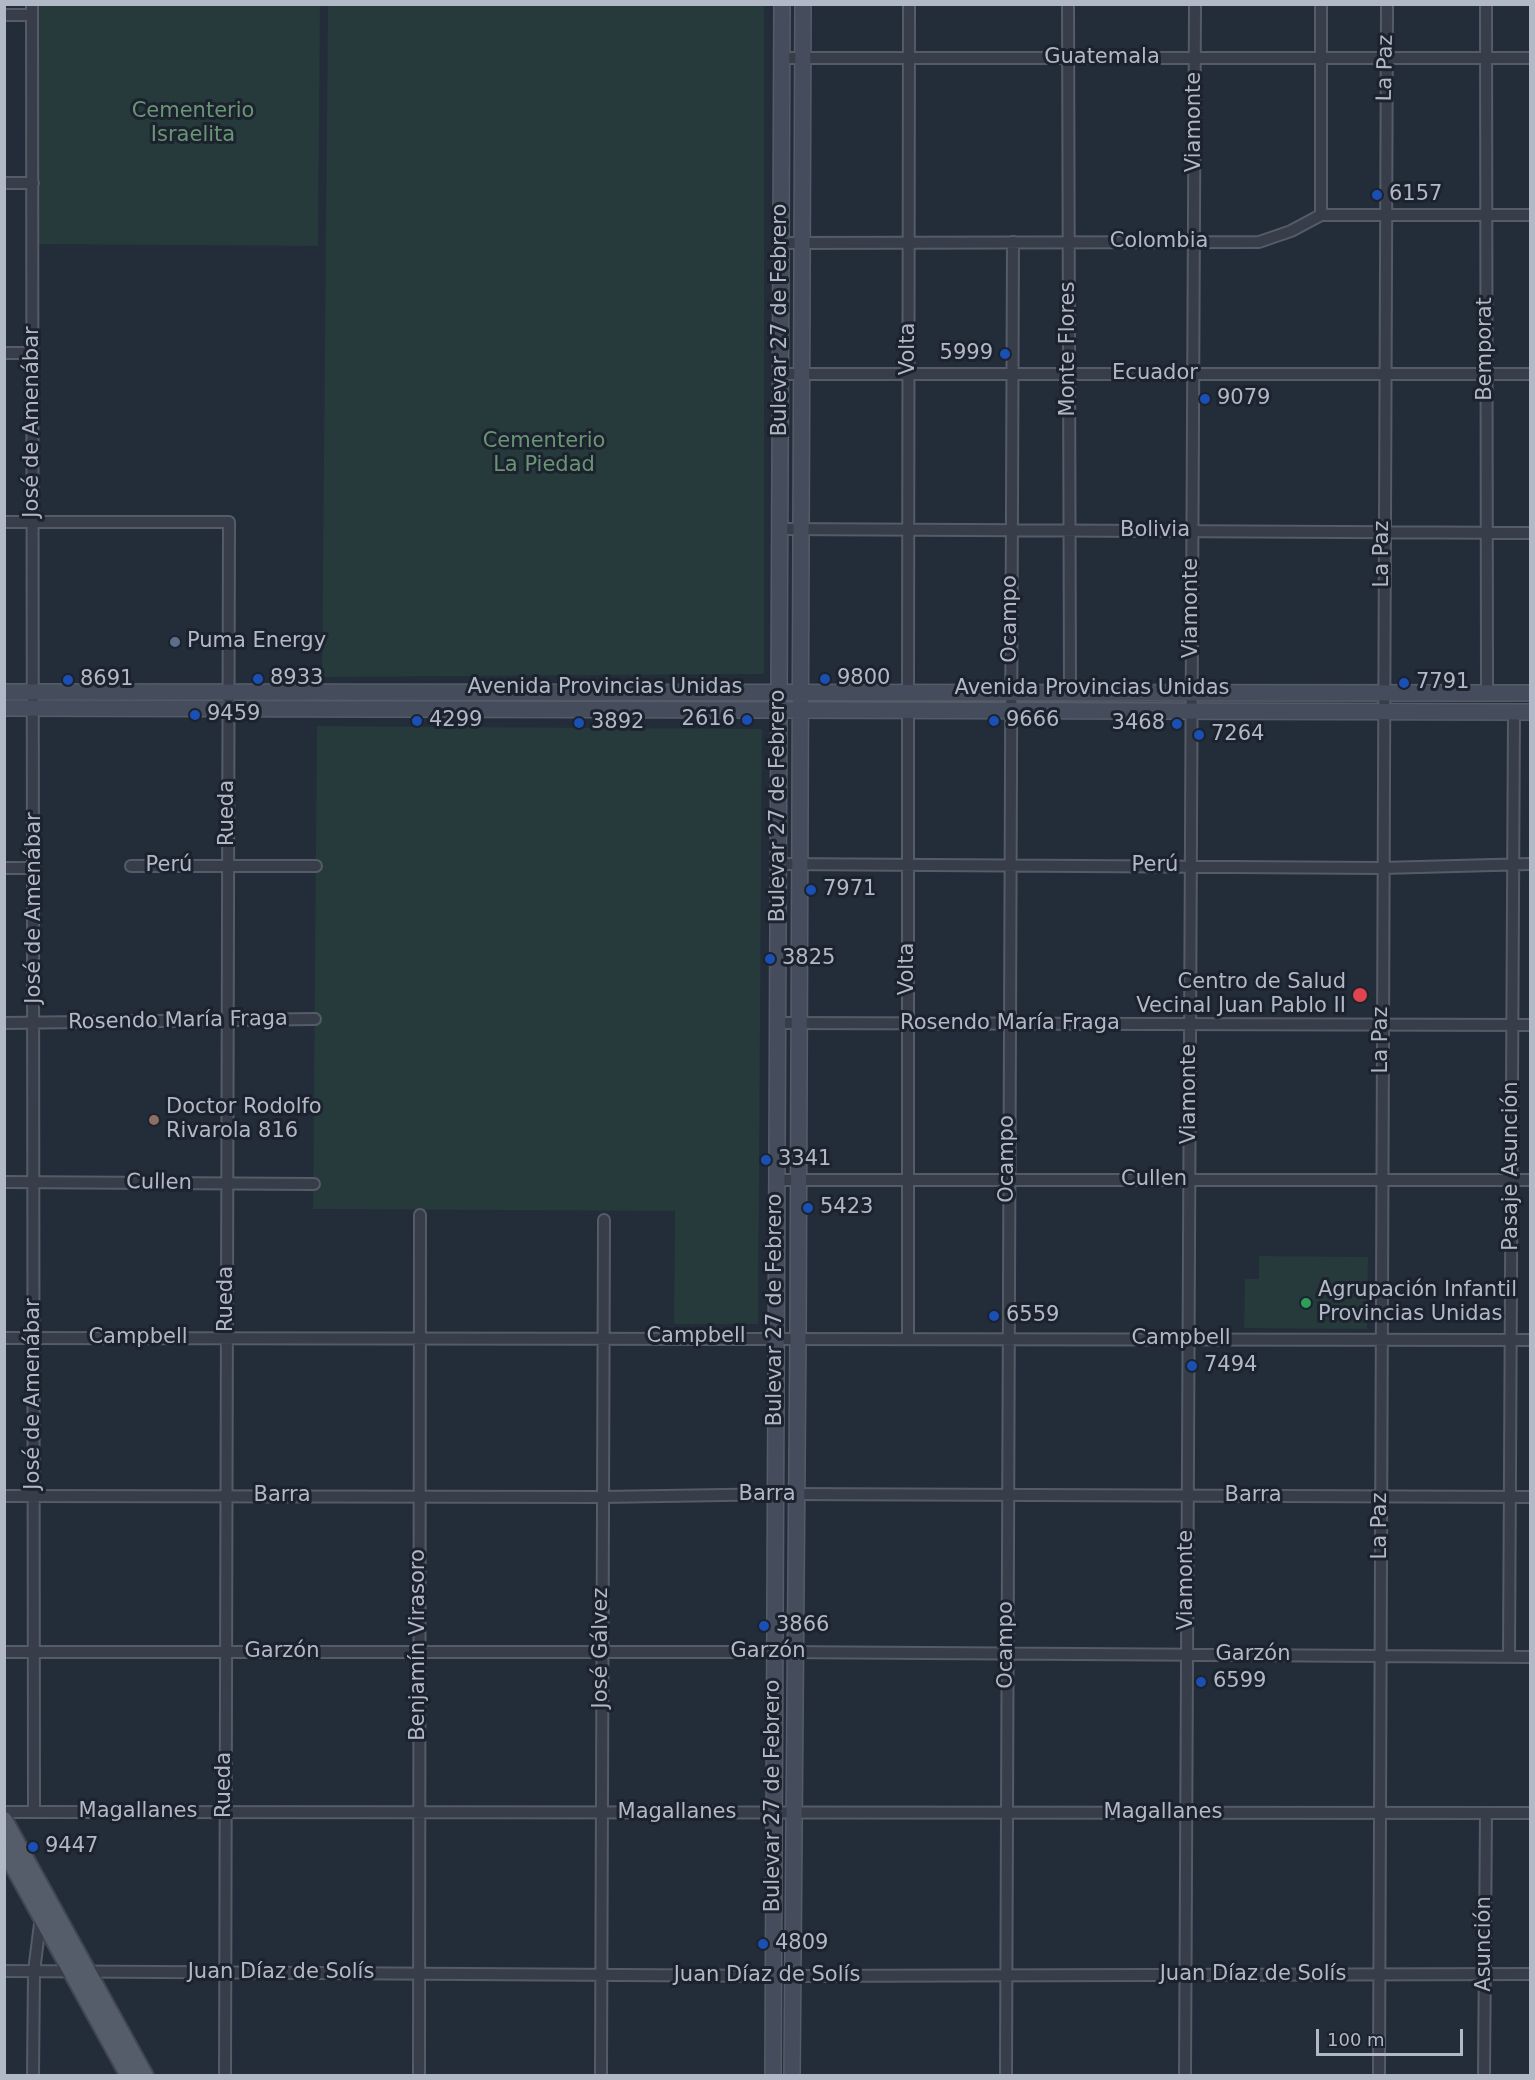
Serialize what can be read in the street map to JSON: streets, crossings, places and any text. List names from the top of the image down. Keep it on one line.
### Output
{"streets":{"main road":["Bulevar 27 de Febrero","Avenida Provincias Unidas"],"street":["Guatemala","La Paz","Viamonte","Colombia","Volta","Monte Flores","Bemporat","Ecuador","José de Amenábar","Bolivia","Ocampo","Rueda","Perú","Rosendo María Fraga","Pasaje Asunción","Cullen","Campbell","Barra","Benjamín Virasoro","José Gálvez","Garzón","Magallanes","Asunción","Juan Díaz de Solís"]},"crossings":[["Guatemala","La Paz"],["Guatemala","Viamonte"],["Guatemala","Bulevar 27 de Febrero"],["Guatemala","Volta"],["Guatemala","Monte Flores"],["Guatemala","Bemporat"],["La Paz","Colombia"],["La Paz","Ecuador"],["La Paz","Bolivia"],["La Paz","Avenida Provincias Unidas"],["La Paz","Perú"],["La Paz","Rosendo María Fraga"],["La Paz","Cullen"],["La Paz","Campbell"],["La Paz","Barra"],["La Paz","Garzón"],["La Paz","Magallanes"],["La Paz","Juan Díaz de Solís"],["Viamonte","Colombia"],["Viamonte","Ecuador"],["Viamonte","Bolivia"],["Viamonte","Avenida Provincias Unidas"],["Viamonte","Perú"],["Viamonte","Rosendo María Fraga"],["Viamonte","Cullen"],["Viamonte","Campbell"],["Viamonte","Barra"],["Viamonte","Garzón"],["Viamonte","Magallanes"],["Viamonte","Juan Díaz de Solís"],["Colombia","Bulevar 27 de Febrero"],["Colombia","Volta"],["Colombia","Monte Flores"],["Colombia","Bemporat"],["Colombia","Ocampo"],["Bulevar 27 de Febrero","Ecuador"],["Bulevar 27 de Febrero","Bolivia"],["Bulevar 27 de Febrero","Avenida Provincias Unidas"],["Bulevar 27 de Febrero","Perú"],["Bulevar 27 de Febrero","Rosendo María Fraga"],["Bulevar 27 de Febrero","Cullen"],["Bulevar 27 de Febrero","Campbell"],["Bulevar 27 de Febrero","Barra"],["Bulevar 27 de Febrero","Garzón"],["Bulevar 27 de Febrero","Magallanes"],["Bulevar 27 de Febrero","Juan Díaz de Solís"],["Volta","Ecuador"],["Volta","Bolivia"],["Volta","Avenida Provincias Unidas"],["Volta","Perú"],["Volta","Rosendo María Fraga"],["Volta","Cullen"],["Volta","Campbell"],["Monte Flores","Ecuador"],["Monte Flores","Bolivia"],["Monte Flores","Avenida Provincias Unidas"],["Bemporat","Ecuador"],["Bemporat","Bolivia"],["Bemporat","Avenida Provincias Unidas"],["Ecuador","Ocampo"],["José de Amenábar","Avenida Provincias Unidas"],["José de Amenábar","Rueda"],["José de Amenábar","Rosendo María Fraga"],["José de Amenábar","Cullen"],["José de Amenábar","Campbell"],["José de Amenábar","Barra"],["José de Amenábar","Garzón"],["José de Amenábar","Magallanes"],["Bolivia","Ocampo"],["Ocampo","Avenida Provincias Unidas"],["Ocampo","Perú"],["Ocampo","Rosendo María Fraga"],["Ocampo","Cullen"],["Ocampo","Campbell"],["Ocampo","Barra"],["Ocampo","Garzón"],["Ocampo","Magallanes"],["Ocampo","Juan Díaz de Solís"],["Avenida Provincias Unidas","Rueda"],["Avenida Provincias Unidas","Pasaje Asunción"],["Rueda","Perú"],["Rueda","Rosendo María Fraga"],["Rueda","Cullen"],["Rueda","Campbell"],["Rueda","Barra"],["Rueda","Garzón"],["Rueda","Magallanes"],["Rueda","Juan Díaz de Solís"],["Perú","Pasaje Asunción"],["Rosendo María Fraga","Pasaje Asunción"],["Pasaje Asunción","Cullen"],["Pasaje Asunción","Campbell"],["Pasaje Asunción","Barra"],["Pasaje Asunción","Garzón"],["Campbell","Benjamín Virasoro"],["Campbell","José Gálvez"],["Barra","Benjamín Virasoro"],["Barra","José Gálvez"],["Benjamín Virasoro","Garzón"],["Benjamín Virasoro","Magallanes"],["Benjamín Virasoro","Juan Díaz de Solís"],["José Gálvez","Garzón"],["José Gálvez","Magallanes"],["José Gálvez","Juan Díaz de Solís"],["Magallanes","Asunción"],["Asunción","Juan Díaz de Solís"]],"parks":["Cementerio Israelita","Cementerio La Piedad"],"places":["6157","5999","9079","Puma Energy","8933","9800","8691","7791","9459","2616","4299","9666","3892","3468","7264","7971","3825","Centro de Salud Vecinal Juan Pablo II","Doctor Rodolfo Rivarola 816","3341","5423","Agrupación Infantil Provincias Unidas","6559","7494","3866","6599","9447","4809"],"scale_bar":"100 m"}
